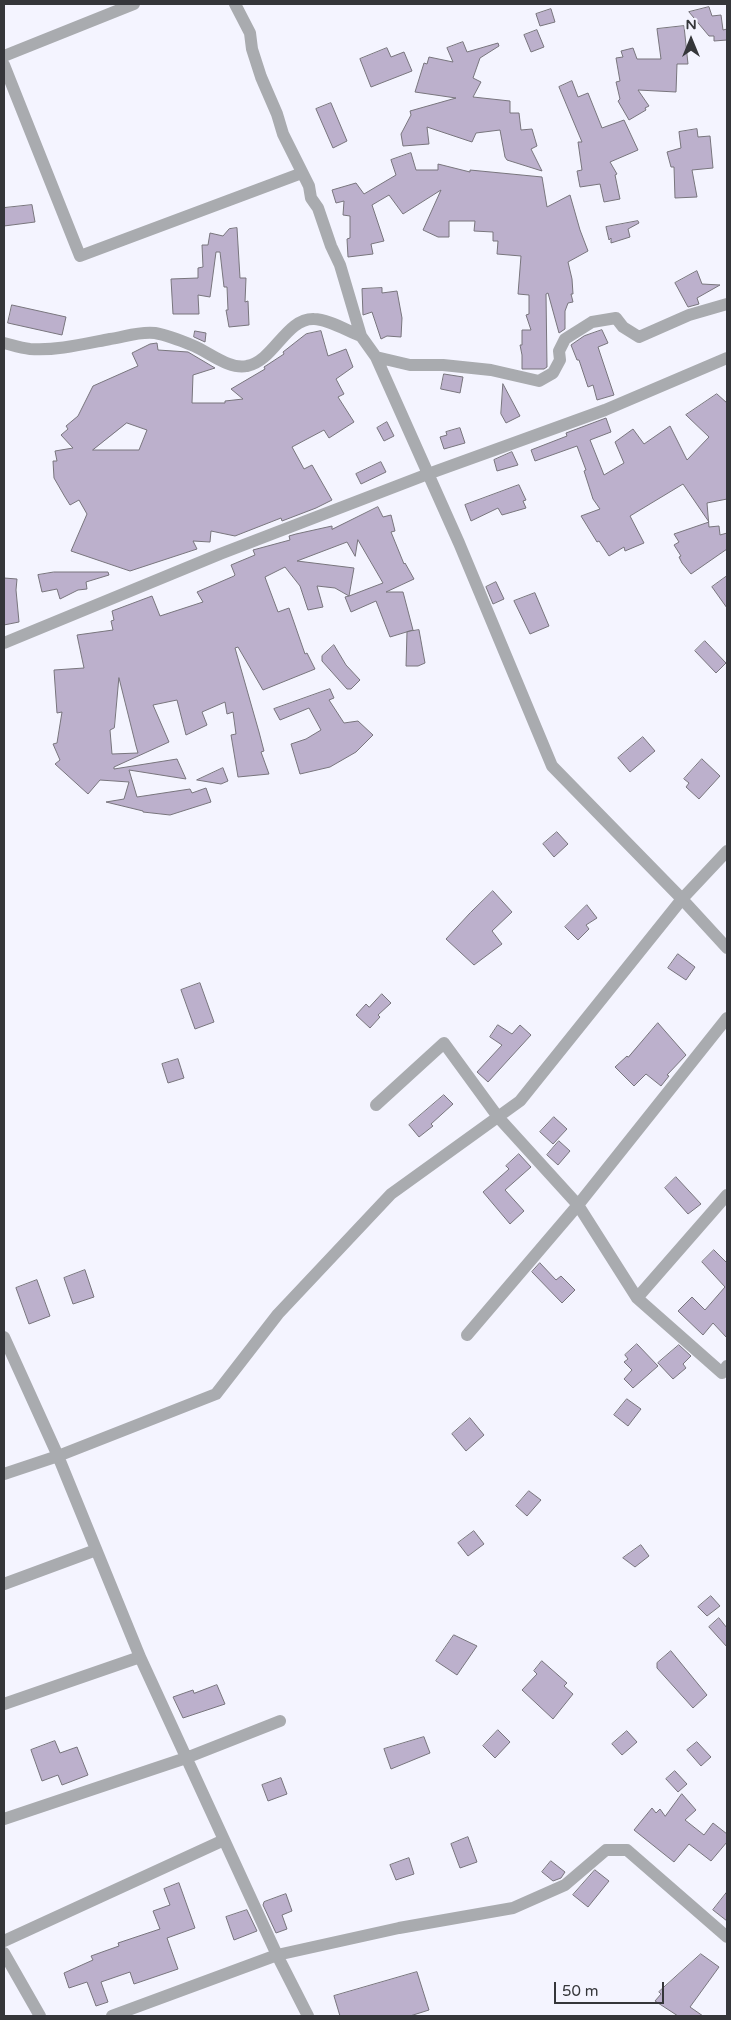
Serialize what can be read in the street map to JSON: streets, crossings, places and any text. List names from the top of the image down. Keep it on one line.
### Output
{"scale_bar":"50 m","north":"top"}
